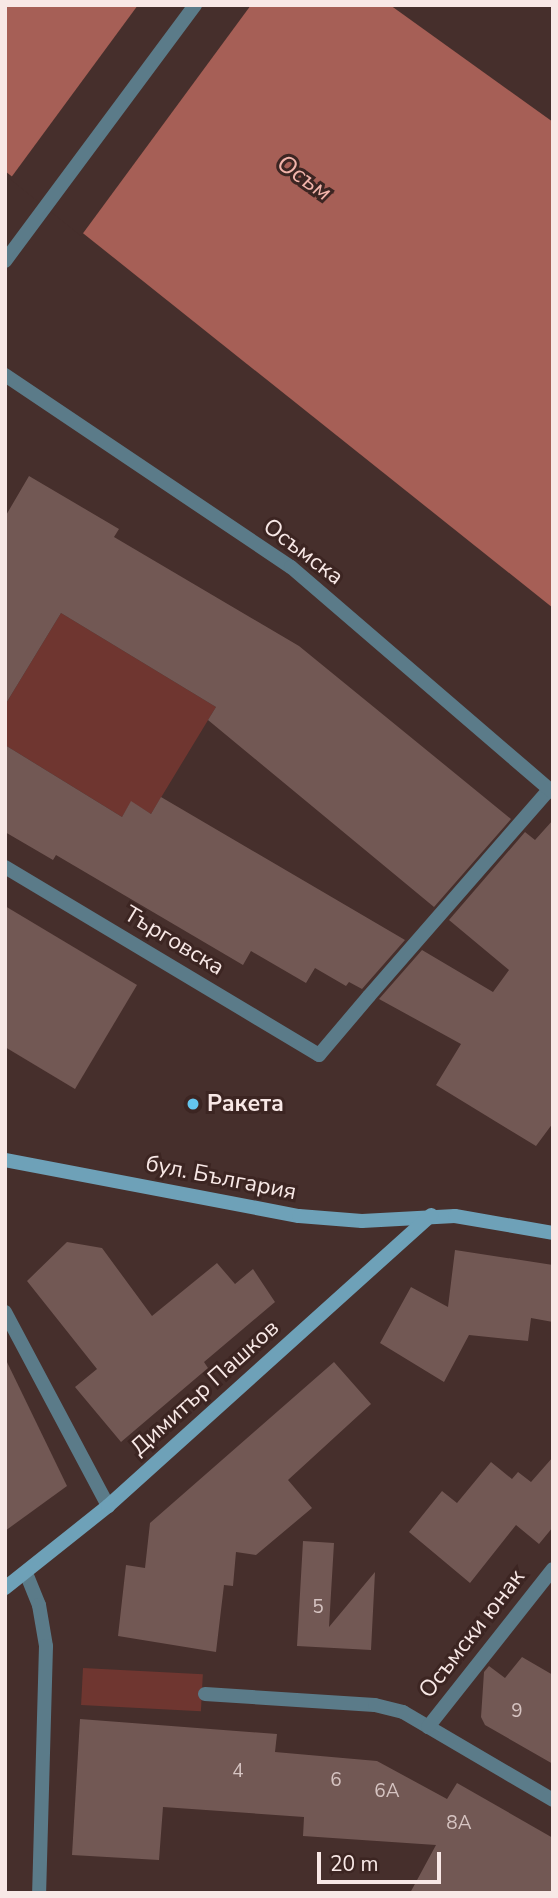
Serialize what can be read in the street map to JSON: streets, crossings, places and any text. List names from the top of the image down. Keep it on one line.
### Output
{"streets":{"street":["Осъмска","Търговска","бул. България","Димитър Пашков","Осъмски юнак"]},"crossings":[["Осъмска","Търговска"],["бул. България","Димитър Пашков"]],"water":["Осъм"],"places":["Ракета"],"house_numbers":["5","9","4","6","6А","8А"],"scale_bar":"20 m"}
